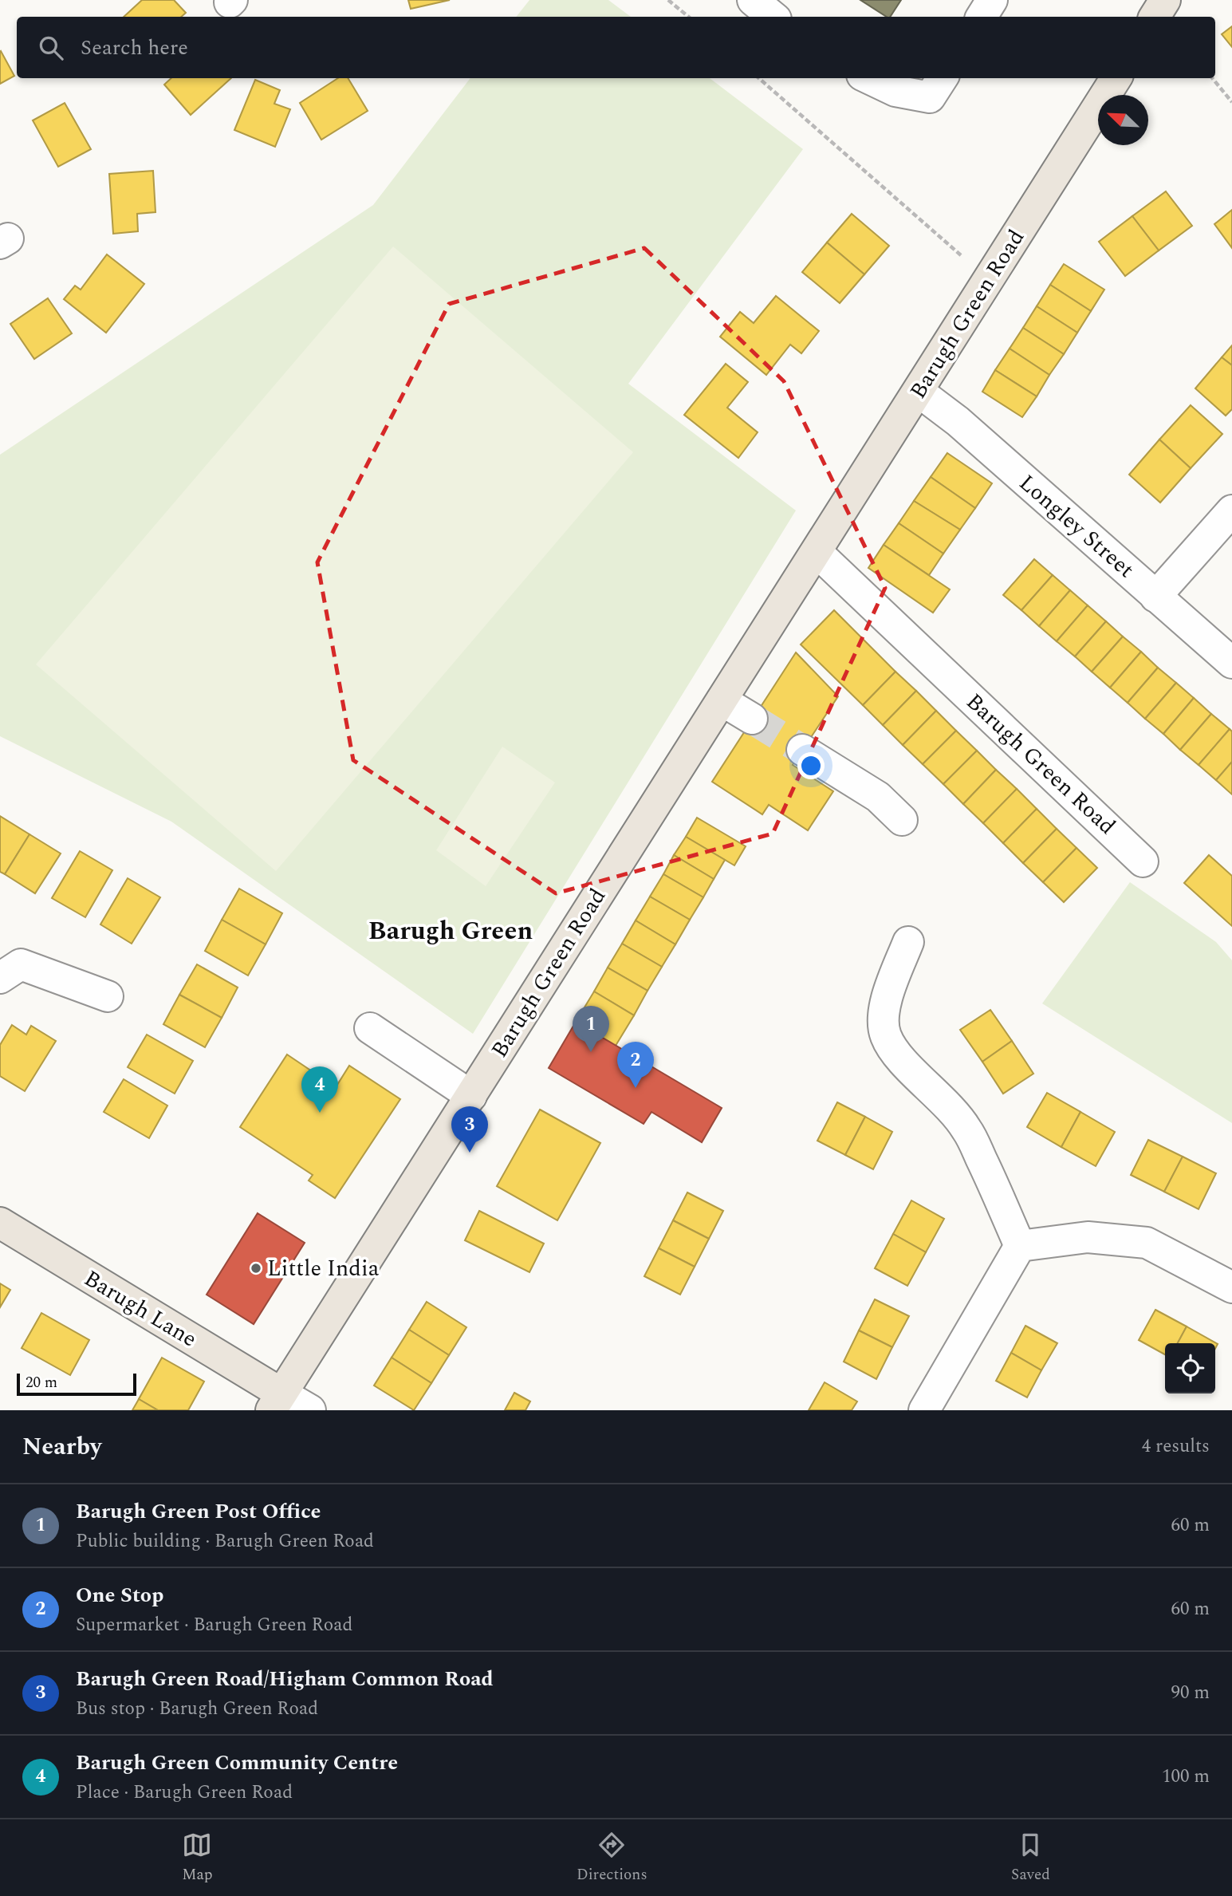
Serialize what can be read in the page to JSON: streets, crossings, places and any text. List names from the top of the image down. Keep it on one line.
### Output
{"streets":{"main road":["Barugh Green Road","Barugh Lane"],"street":["Longley Street"]},"crossings":[["Barugh Green Road","Longley Street"],["Barugh Green Road","Barugh Lane"]],"districts":["Barugh Green"],"places":["Little India"],"scale_bar":"20 m","north":"top left","page":{"search":"Search here","pins":["1","2","4","3"],"scale":"20 m","heading":["Nearby","4 results"],"list":[{"mark":"1","name":"Barugh Green Post Office","note":"Public building · Barugh Green Road","value":"60 m"},{"mark":"2","name":"One Stop","note":"Supermarket · Barugh Green Road","value":"60 m"},{"mark":"3","name":"Barugh Green Road/Higham Common Road","note":"Bus stop · Barugh Green Road","value":"90 m"},{"mark":"4","name":"Barugh Green Community Centre","note":"Place · Barugh Green Road","value":"100 m"}],"nav":["Map","Directions","Saved"]}}
